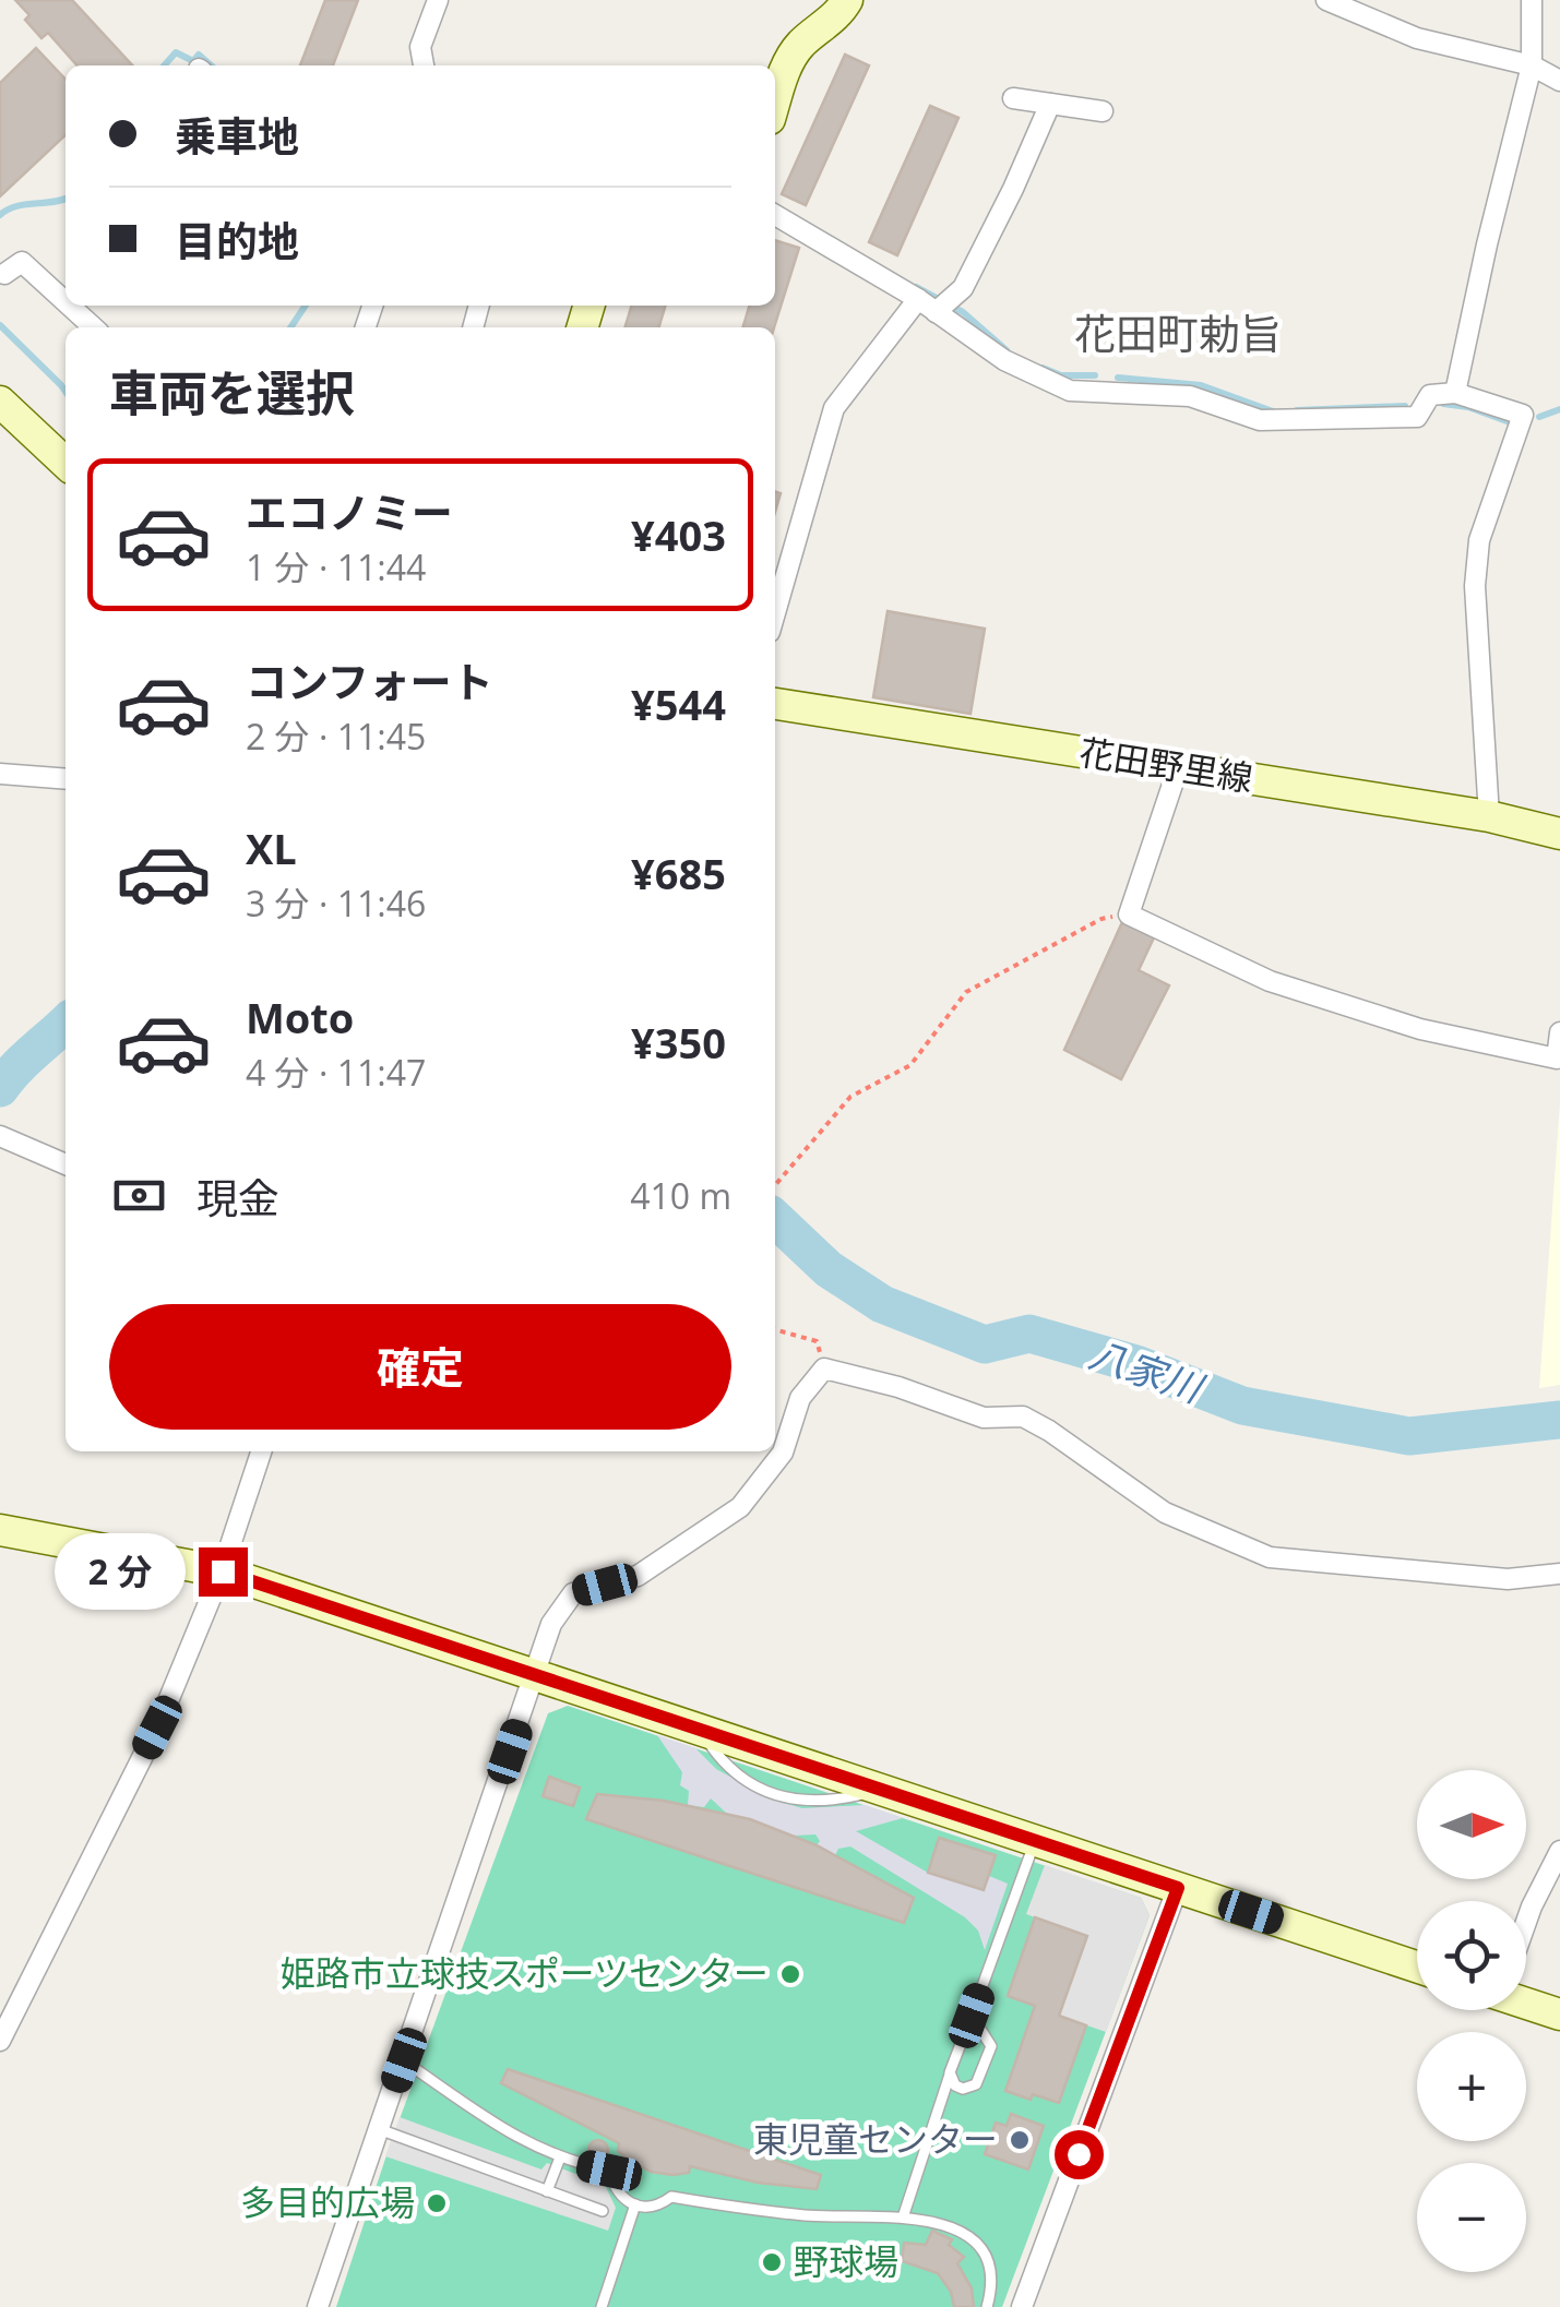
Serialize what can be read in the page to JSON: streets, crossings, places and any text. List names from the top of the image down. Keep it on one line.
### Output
{"streets":{"street":["花田野里線"]},"districts":["花田町勅旨"],"water":["八家川"],"places":["姫路市立球技スポーツセンター","東児童センター","多目的広場","野球場"],"north":"right","page":{"banner":["乗車地","目的地"],"heading":"車両を選択","list":[{"name":"エコノミー","note":"1 分 · 11:44","value":"¥403"},{"name":"コンフォート","note":"2 分 · 11:45","value":"¥544"},{"name":"XL","note":"3 分 · 11:46","value":"¥685"},{"name":"Moto","note":"4 分 · 11:47","value":"¥350"}],"pay":["現金","410 m"],"buttons":"確定","bubble":"2 分","map_buttons":["+","−"]}}
